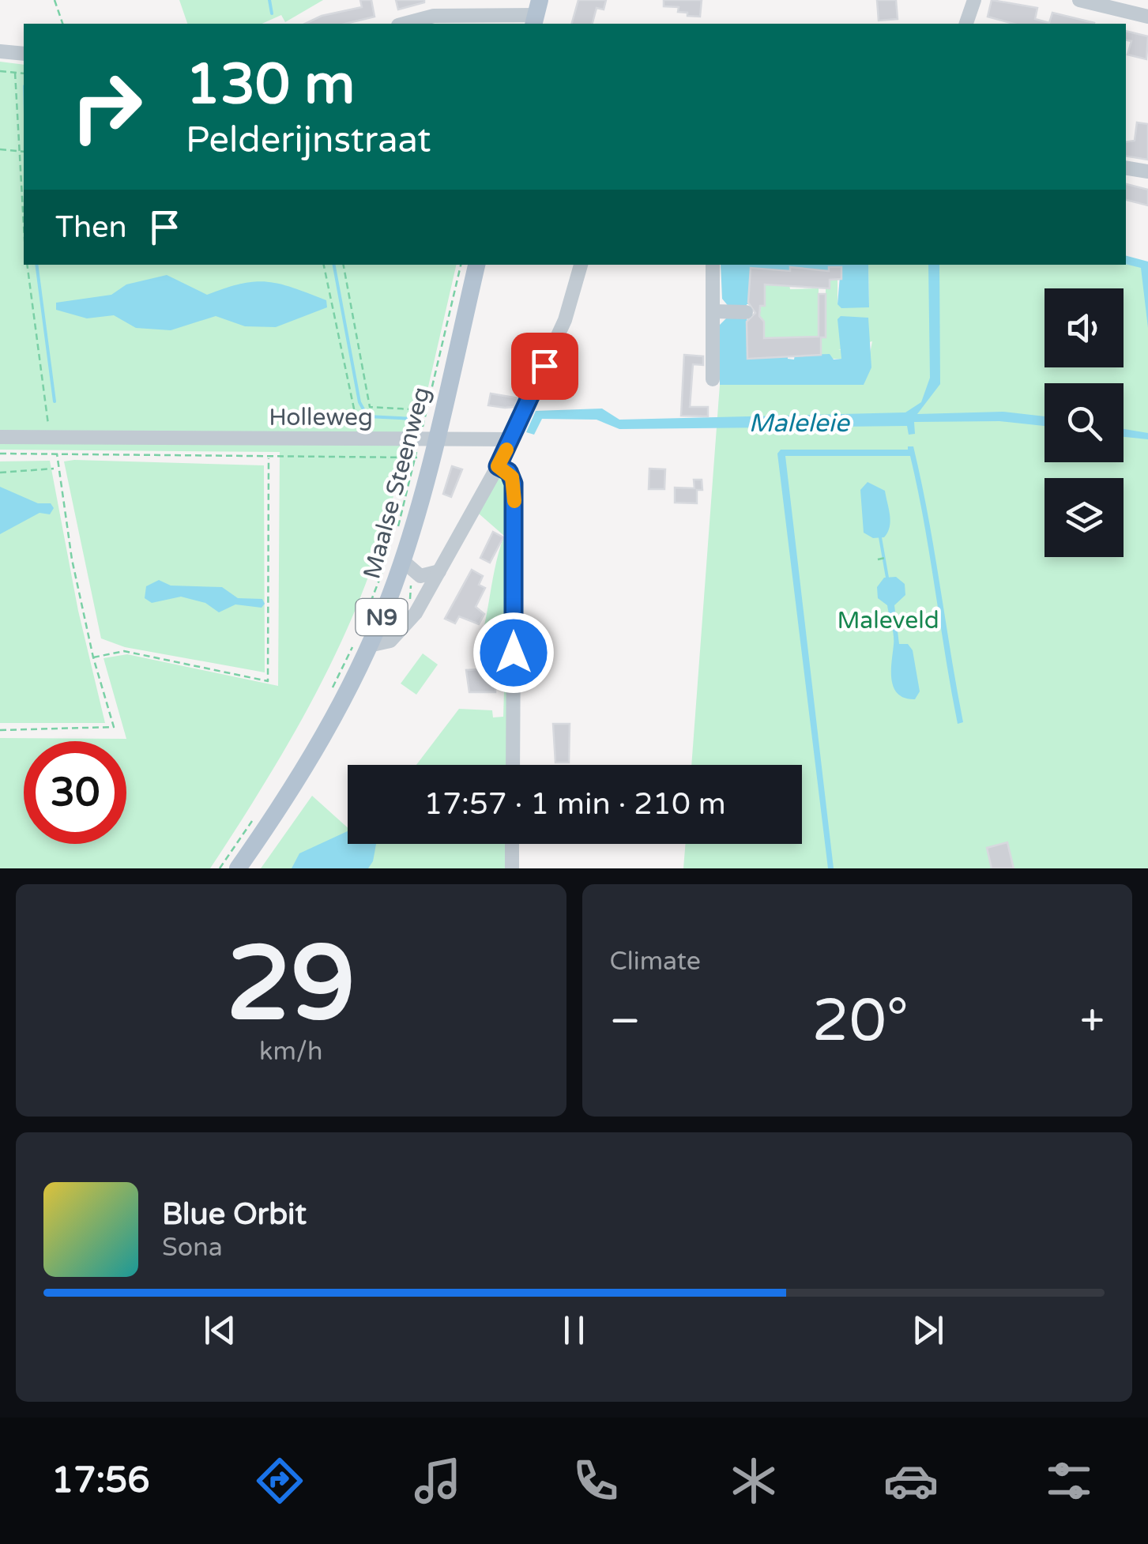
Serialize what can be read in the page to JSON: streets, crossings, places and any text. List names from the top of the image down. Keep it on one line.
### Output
{"streets":{"main road":["Maalse Steenweg","N9"],"street":["Holleweg"]},"crossings":[["Holleweg","Maalse Steenweg"]],"water":["Maleleie"],"parks":["Maleveld"],"page":{"turn":["130 m","Pelderijnstraat"],"then":"Then","limit":"30","trip":"17:57 · 1 min · 210 m","tile":[["29","km/h"],"Climate"],"heat":["−","20°","+"],"song":["Blue Orbit","Sona"],"tabs":"17:56"}}
